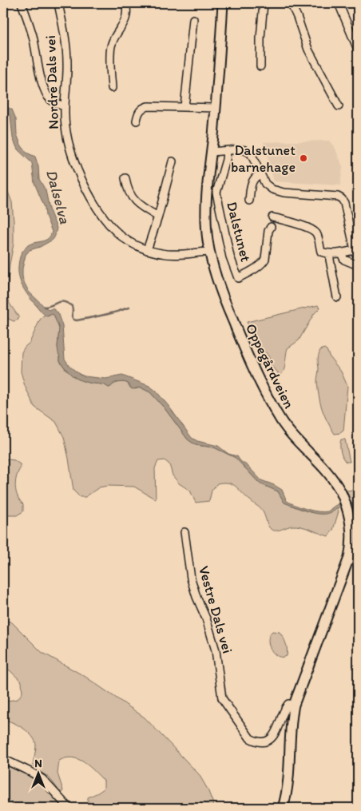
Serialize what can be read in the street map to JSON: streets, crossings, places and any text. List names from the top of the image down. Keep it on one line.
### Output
{"streets":{"main road":["Oppegårdveien"],"street":["Nordre Dals vei","Dalstunet","Vestre Dals vei"]},"crossings":[["Nordre Dals vei","Oppegårdveien"],["Oppegårdveien","Vestre Dals vei"]],"water":["Dalselva"],"places":["Dalstunet barnehage"],"north":"top"}
